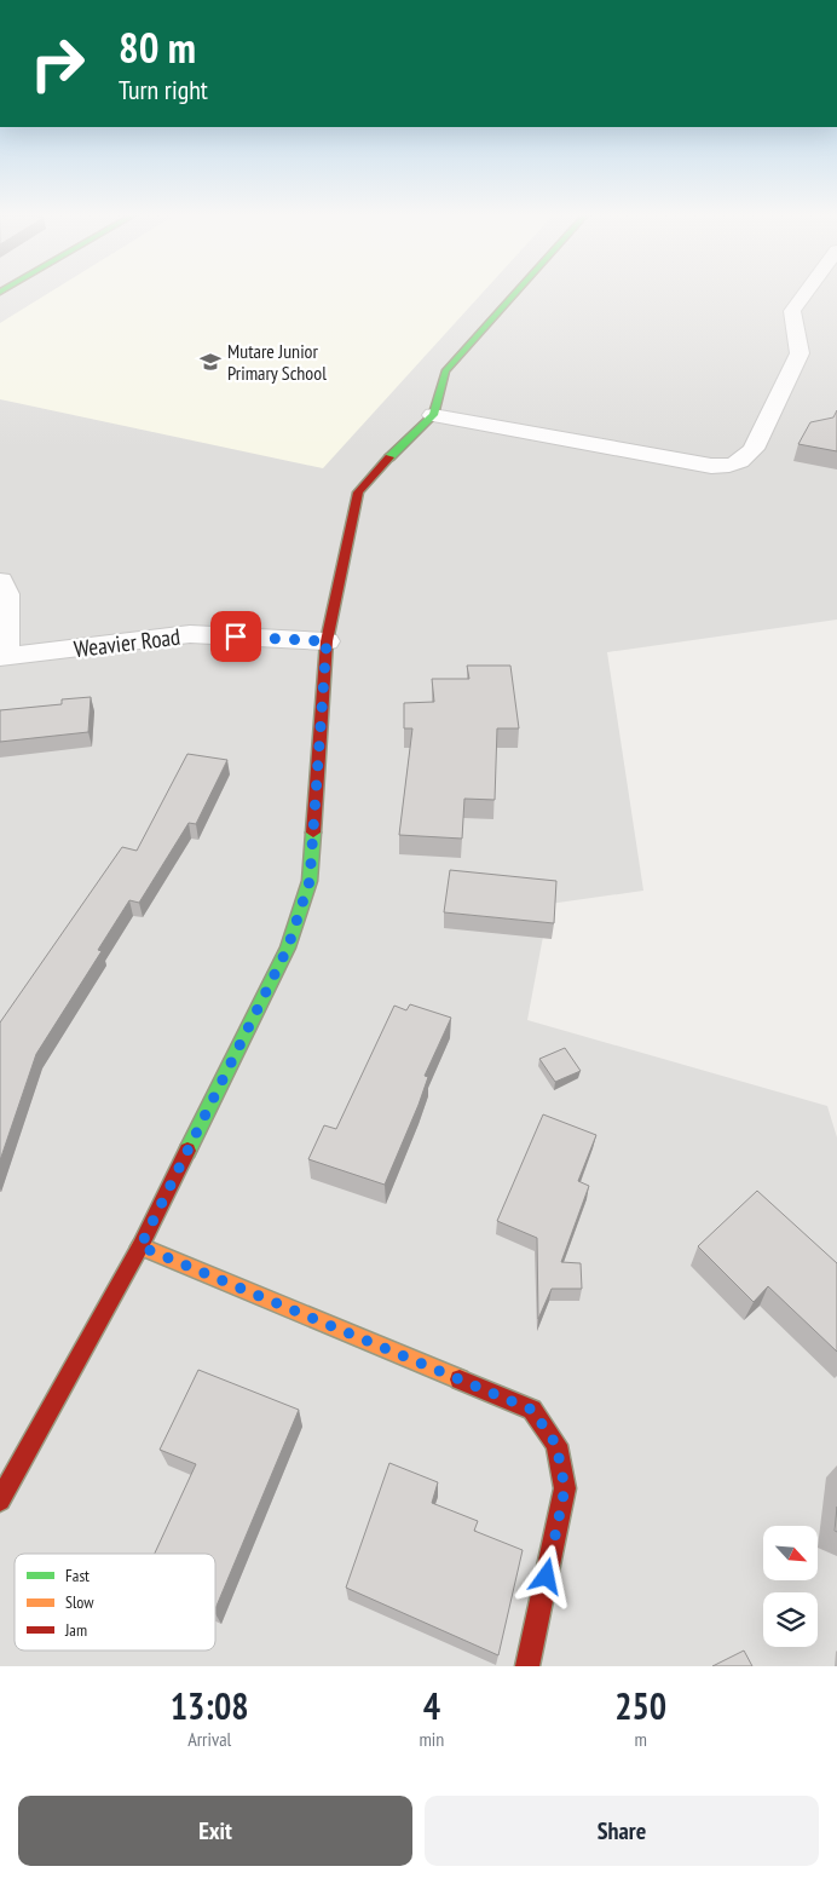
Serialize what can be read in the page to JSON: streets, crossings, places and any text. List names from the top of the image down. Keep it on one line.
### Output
{"streets":{"street":["Weavier Road"]},"places":{"school or university":["Mutare Junior Primary School"]},"legend":["Fast","Slow","Jam"],"north":"bottom right","page":{"turn":["80 m","Turn right"],"eta":["13:08","Arrival","4","min","250","m"],"buttons":["Exit","Share"]}}
